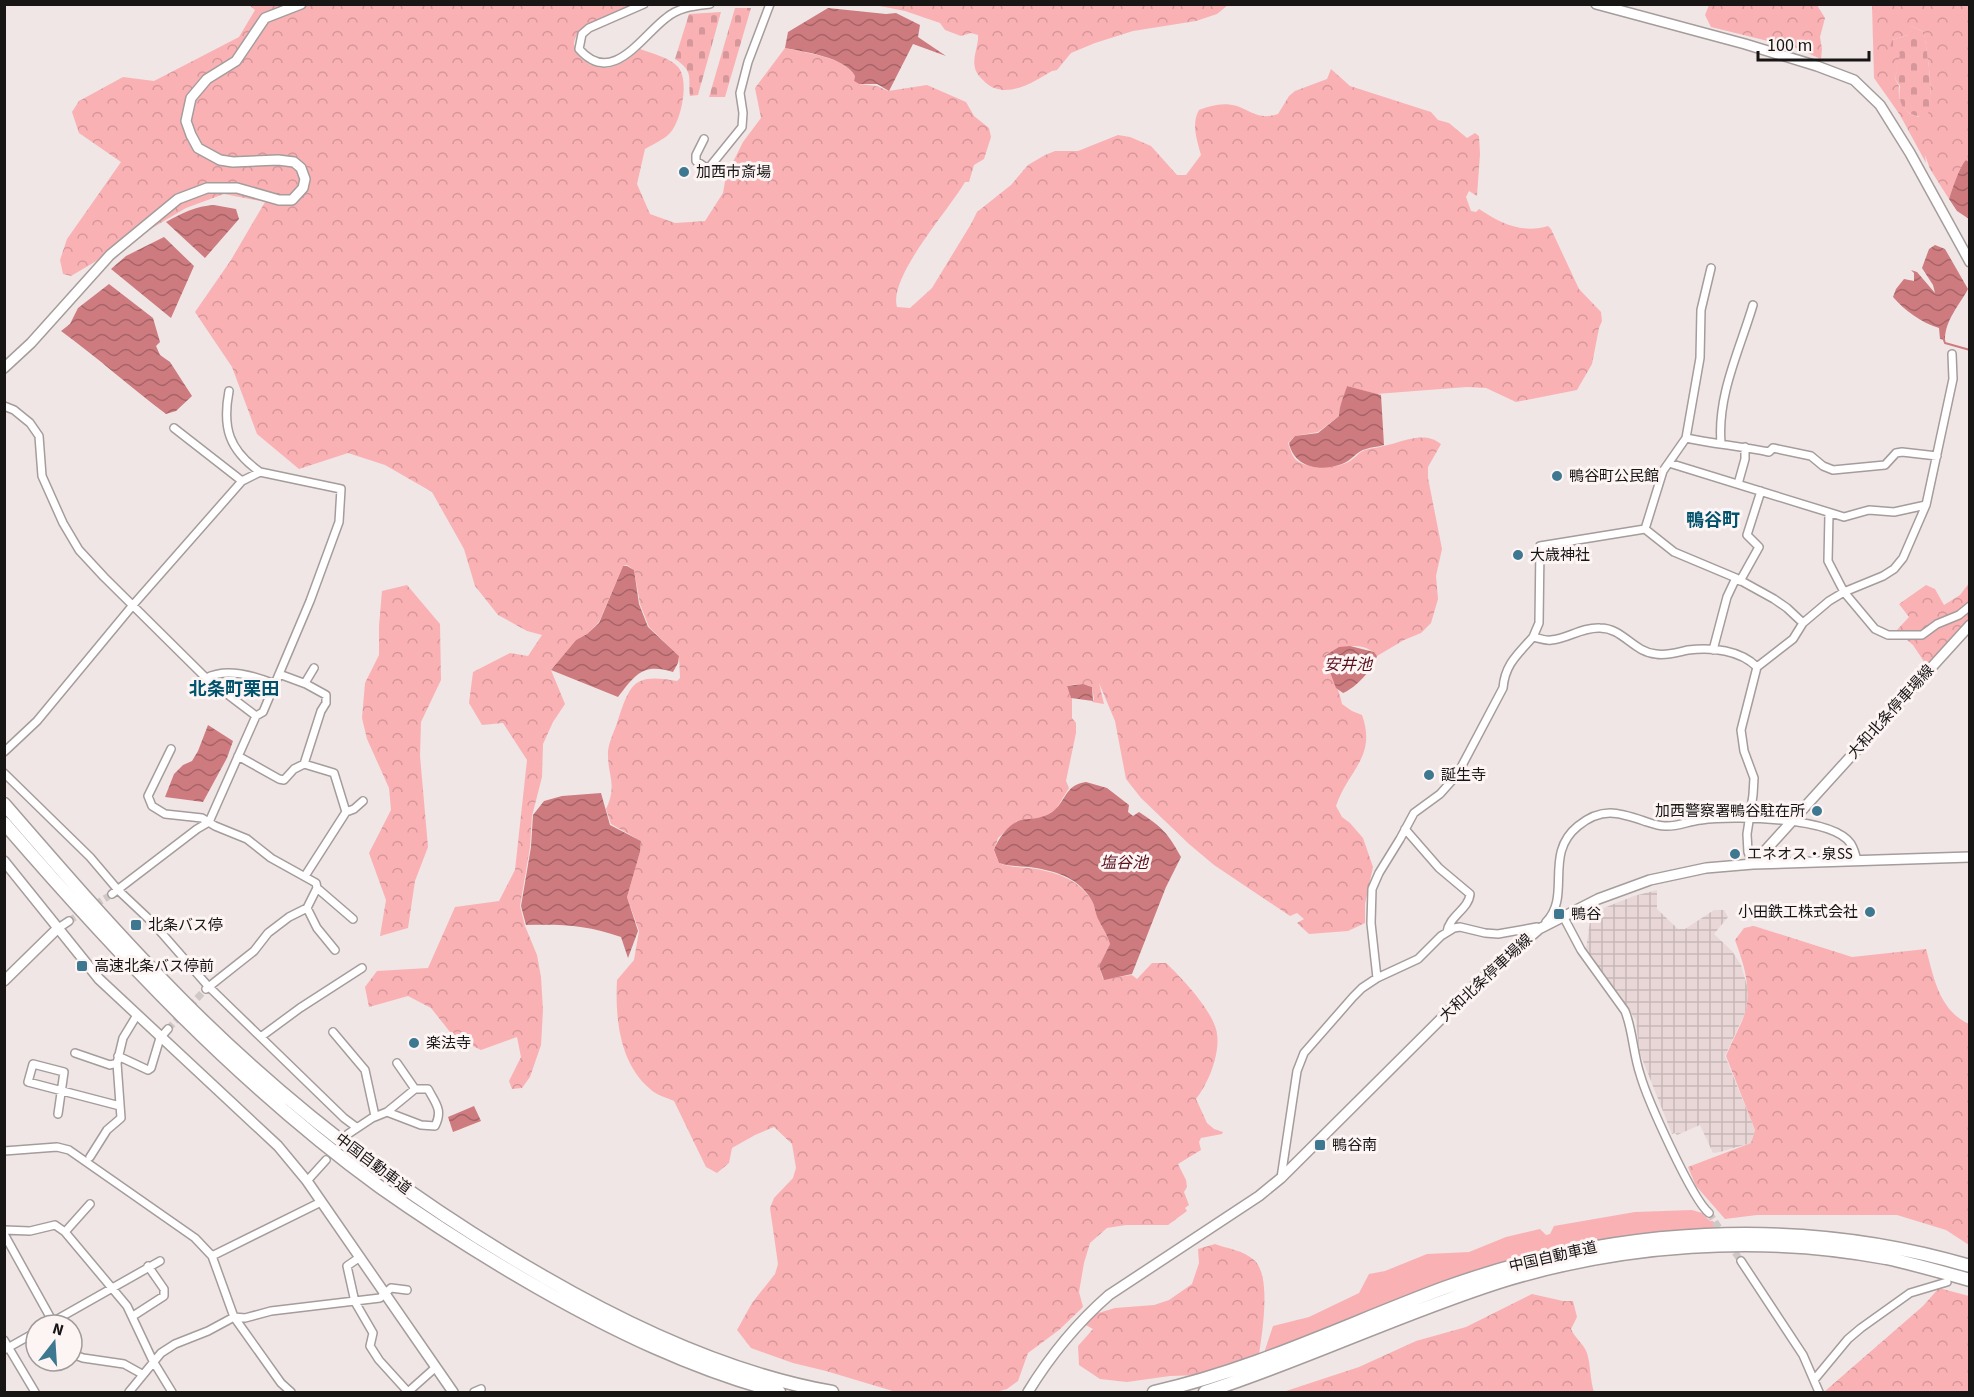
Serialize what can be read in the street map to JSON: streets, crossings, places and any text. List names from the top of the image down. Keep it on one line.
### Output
{"streets":{"highway":["中国自動車道"],"street":["大和北条停車場線"]},"districts":["鴨谷町","北条町栗田"],"water":["安井池","塩谷池"],"places":{"other":["加西市斎場","鴨谷町公民館","大歳神社","誕生寺","加西警察署鴨谷駐在所","エネオス・泉SS","小田鉄工株式会社","楽法寺"],"transit":["鴨谷","北条バス停","高速北条バス停前","鴨谷南"]},"scale_bar":"100 m","north":"top"}
